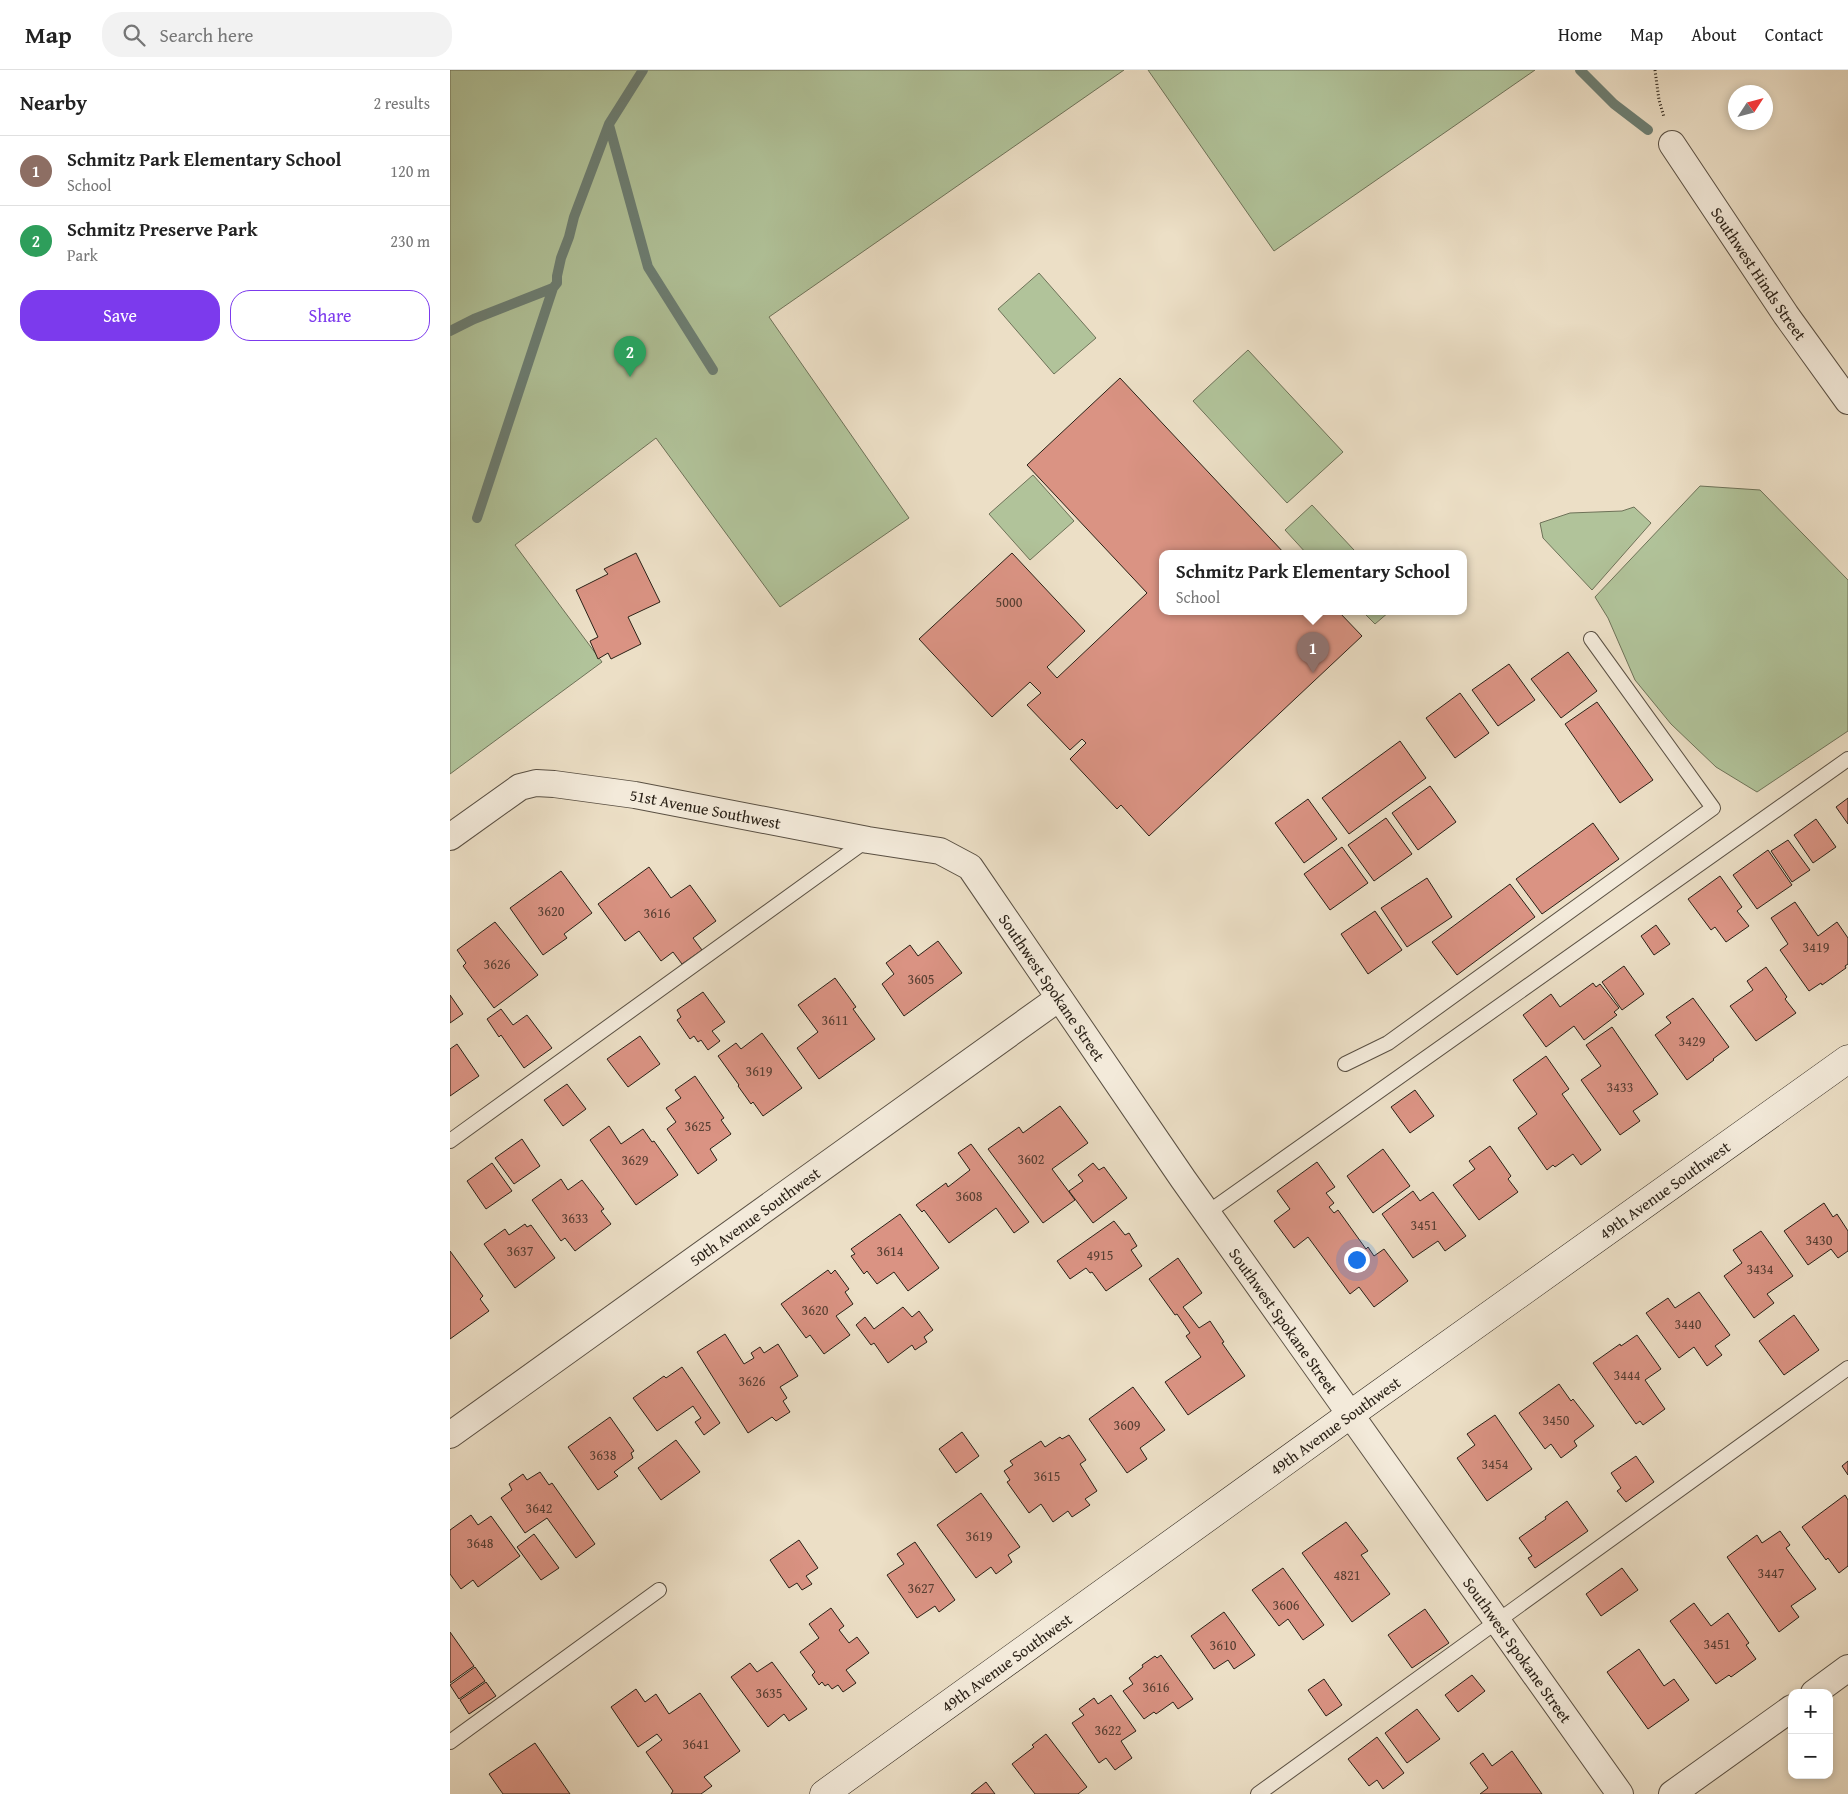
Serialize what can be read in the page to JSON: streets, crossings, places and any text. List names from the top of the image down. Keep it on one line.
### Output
{"streets":{"street":["Southwest Hinds Street","51st Avenue Southwest","Southwest Spokane Street","49th Avenue Southwest","50th Avenue Southwest"]},"crossings":[["51st Avenue Southwest","Southwest Spokane Street"],["Southwest Spokane Street","49th Avenue Southwest"],["Southwest Spokane Street","50th Avenue Southwest"]],"house_numbers":["5000","3620","3616","3419","3626","3605","3611","3429","3619","3433","3625","3602","3629","3608","3633","3451","3430","3637","3614","4915","3434","3620","3440","3444","3626","3450","3609","3638","3454","3615","3642","3619","3648","3447","4821","3627","3606","3451","3610","3616","3635","3622","3641"],"north":"top right","page":{"header":"Map","search":"Search here","nav":["Home","Map","About","Contact"],"heading":["Nearby","2 results"],"list":[{"mark":"1","name":"Schmitz Park Elementary School","note":"School","value":"120 m"},{"mark":"2","name":"Schmitz Preserve Park","note":"Park","value":"230 m"}],"buttons":["Save","Share"],"pins":["2","1"],"popup":["Schmitz Park Elementary School","School"],"map_buttons":["+","−"]}}
